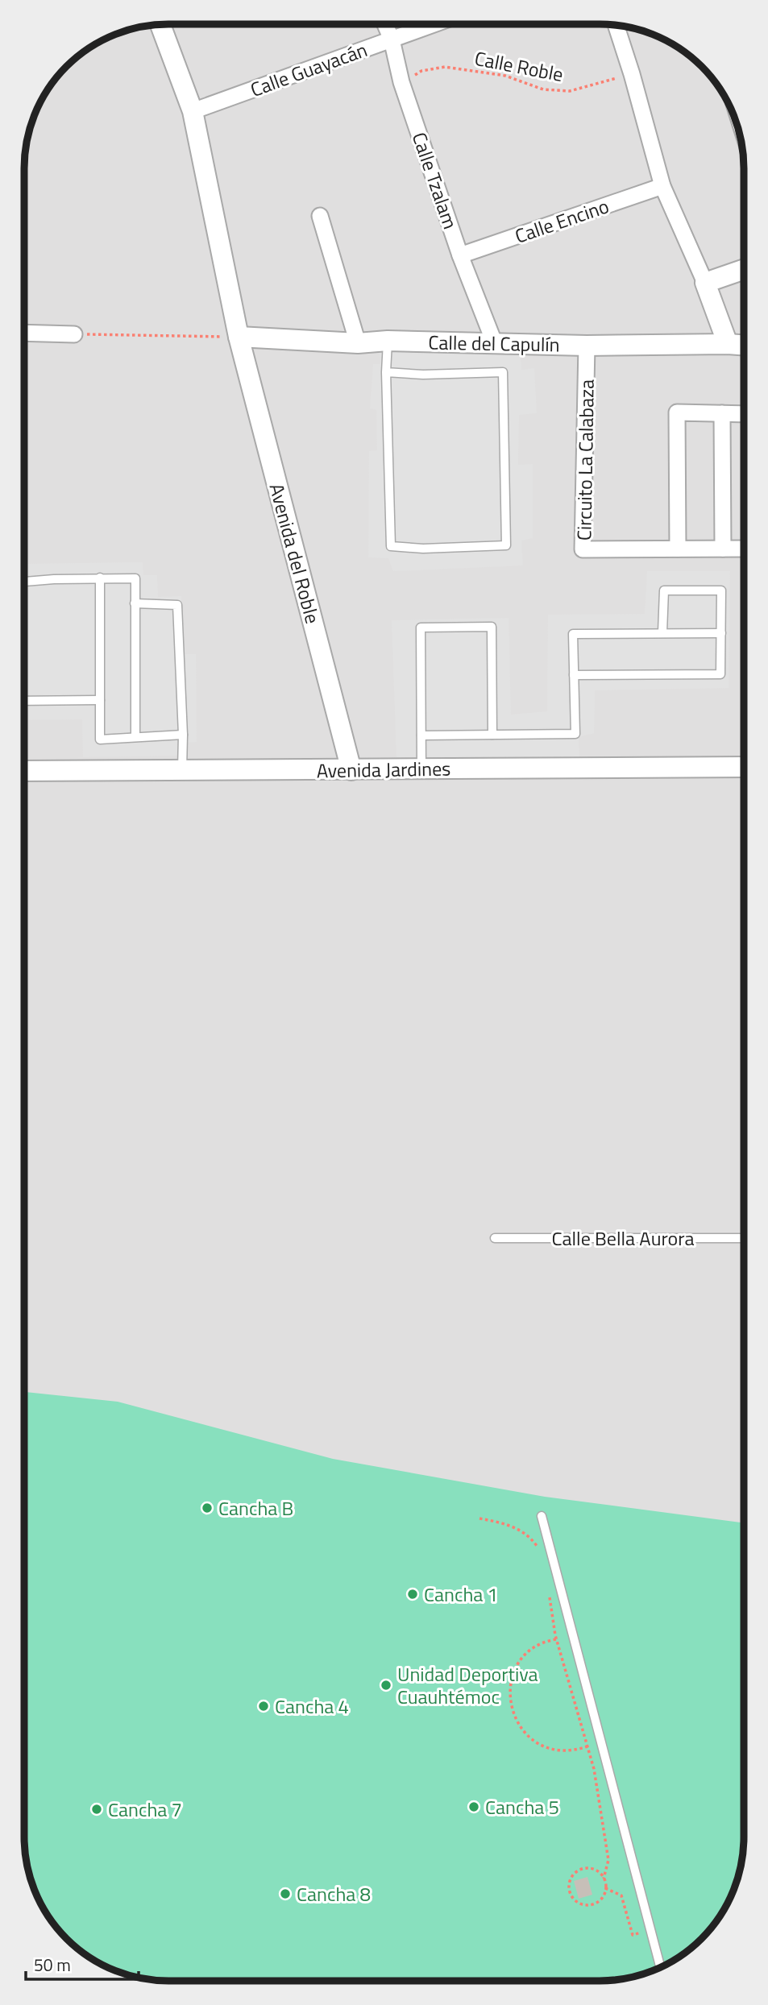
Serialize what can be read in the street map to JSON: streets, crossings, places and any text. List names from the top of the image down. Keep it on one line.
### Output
{"streets":{"street":["Calle Guayacán","Calle Tzalam","Calle Encino","Calle del Capulín","Circuito La Calabaza","Avenida del Roble","Avenida Jardines"],"lane":["Calle Bella Aurora"],"path":["Calle Roble"]},"crossings":[["Calle Roble","Calle Tzalam"],["Calle Guayacán","Calle Tzalam"],["Calle Guayacán","Avenida del Roble"],["Calle Tzalam","Calle Encino"],["Calle Tzalam","Calle del Capulín"],["Calle del Capulín","Circuito La Calabaza"],["Calle del Capulín","Avenida del Roble"],["Avenida del Roble","Avenida Jardines"]],"places":["Cancha B","Cancha 1","Unidad Deportiva Cuauhtémoc","Cancha 4","Cancha 5","Cancha 7","Cancha 8"],"scale_bar":"50 m"}
